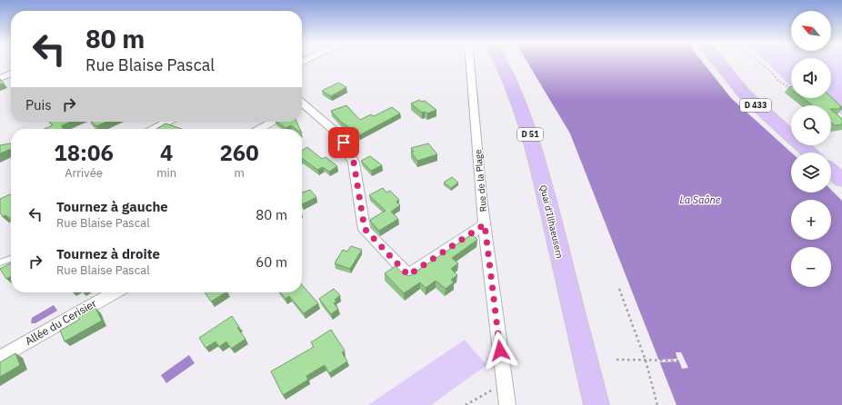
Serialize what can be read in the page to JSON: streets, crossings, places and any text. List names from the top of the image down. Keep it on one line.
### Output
{"streets":{"main road":["D 433","D 51","Quai d'Illhaeusern"],"street":["Rue de la Plage","Allée du Cerisier"]},"water":["La Saône"],"north":"top left","page":{"map_buttons":["+","−"],"turn":["80 m","Rue Blaise Pascal"],"then":"Puis","eta":["18:06","Arrivée","4","min","260","m"],"list":[{"name":"Tournez à gauche","note":"Rue Blaise Pascal","value":"80 m"},{"name":"Tournez à droite","note":"Rue Blaise Pascal","value":"60 m"}]}}
